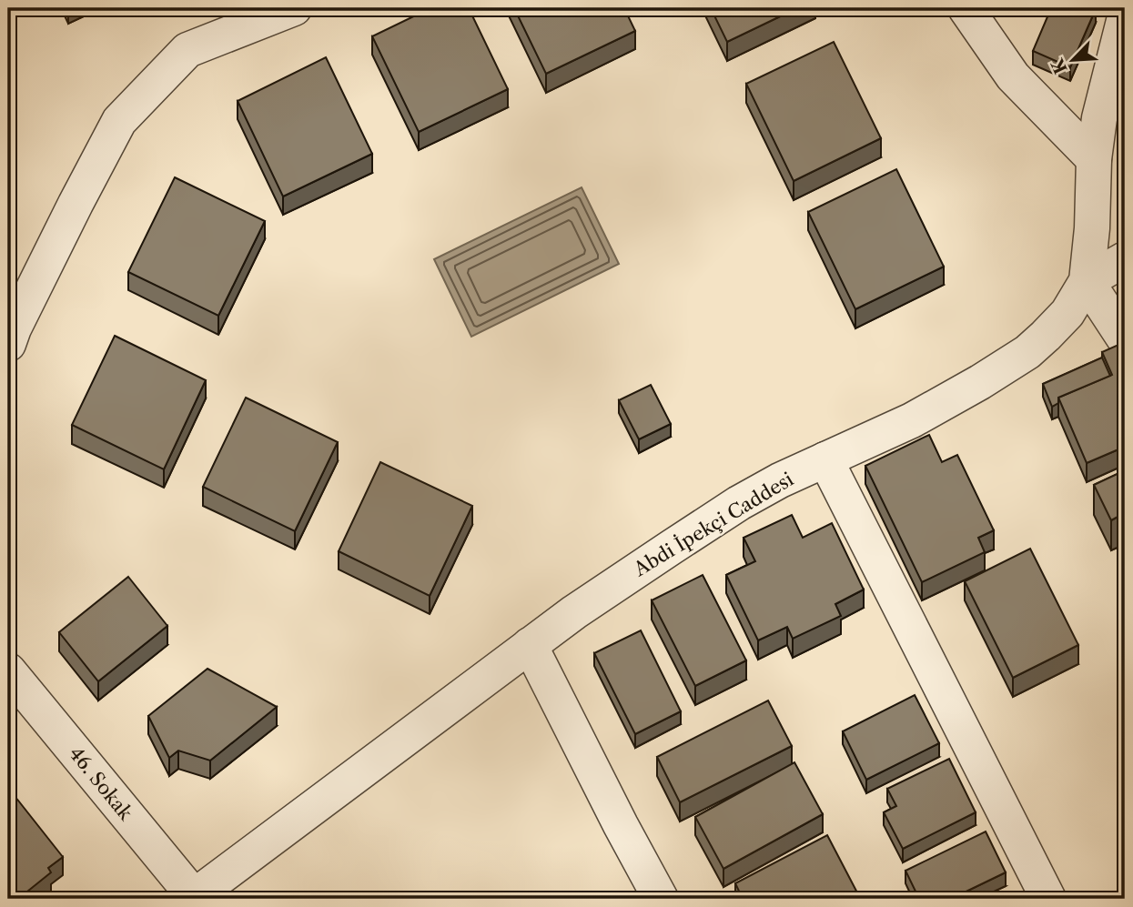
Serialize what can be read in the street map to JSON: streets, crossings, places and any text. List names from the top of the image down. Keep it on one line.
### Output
{"streets":{"street":["Abdi İpekçi Caddesi","46. Sokak"]},"crossings":[["Abdi İpekçi Caddesi","46. Sokak"]],"north":"bottom left"}
